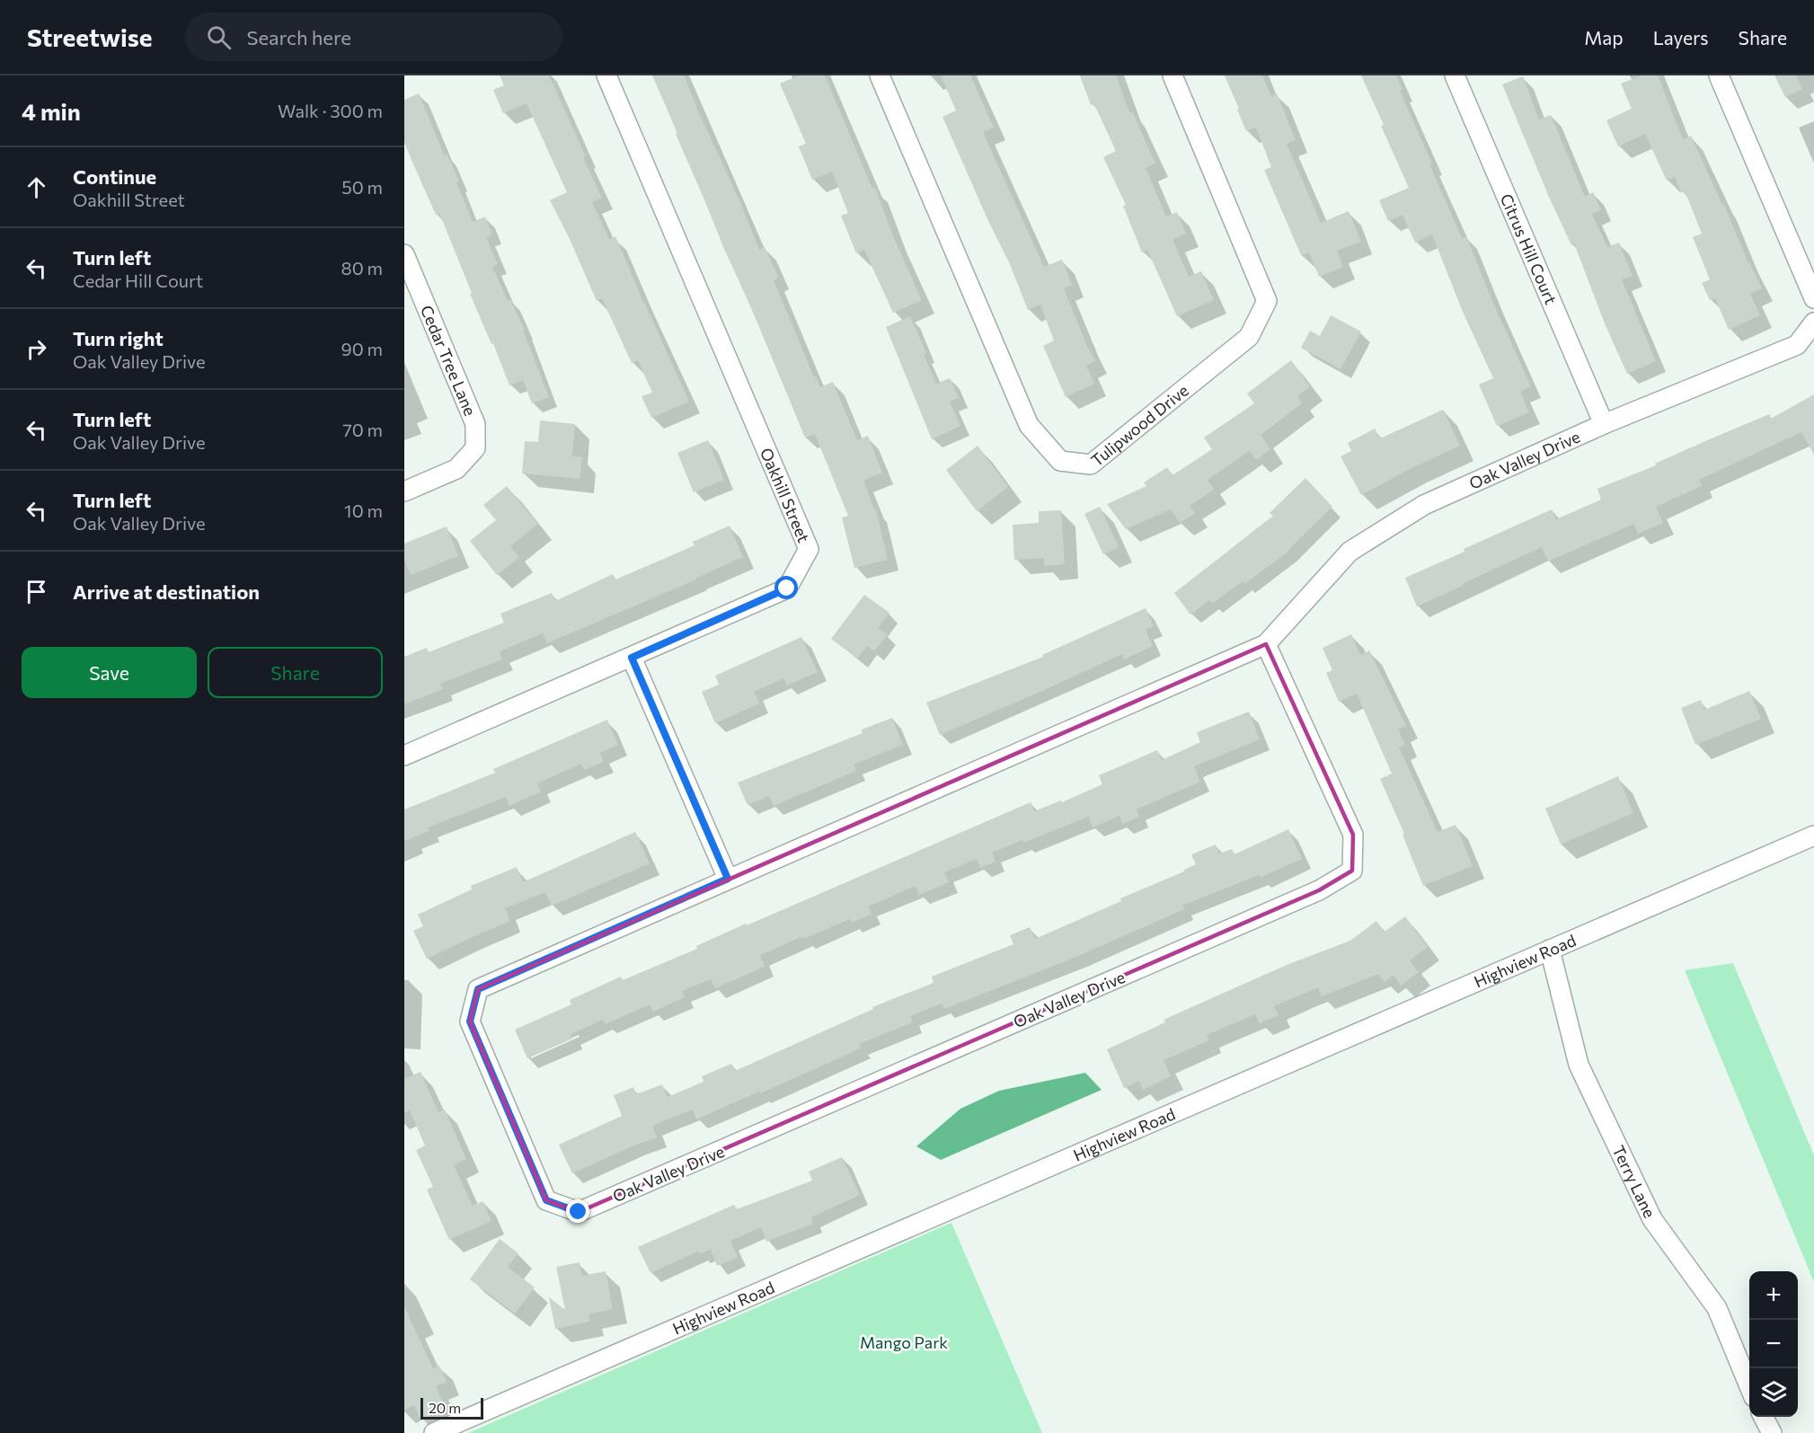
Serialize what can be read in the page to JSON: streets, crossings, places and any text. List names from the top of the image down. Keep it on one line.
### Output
{"streets":{"street":["Citrus Hill Court","Cedar Tree Lane","Tulipwood Drive","Oak Valley Drive","Oakhill Street","Highview Road","Terry Lane"]},"crossings":[["Citrus Hill Court","Oak Valley Drive"],["Highview Road","Terry Lane"]],"parks":["Mango Park"],"scale_bar":"20 m","page":{"header":"Streetwise","search":"Search here","nav":["Map","Layers","Share"],"heading":["4 min","Walk · 300 m"],"list":[["Continue","Oakhill Street","50 m"],["Turn left","Cedar Hill Court","80 m"],["Turn right","Oak Valley Drive","90 m"],["Turn left","Oak Valley Drive","70 m"],["Turn left","Oak Valley Drive","10 m"],"Arrive at destination"],"buttons":["Save","Share"],"map_buttons":["+","−"],"scale":"20 m"}}
